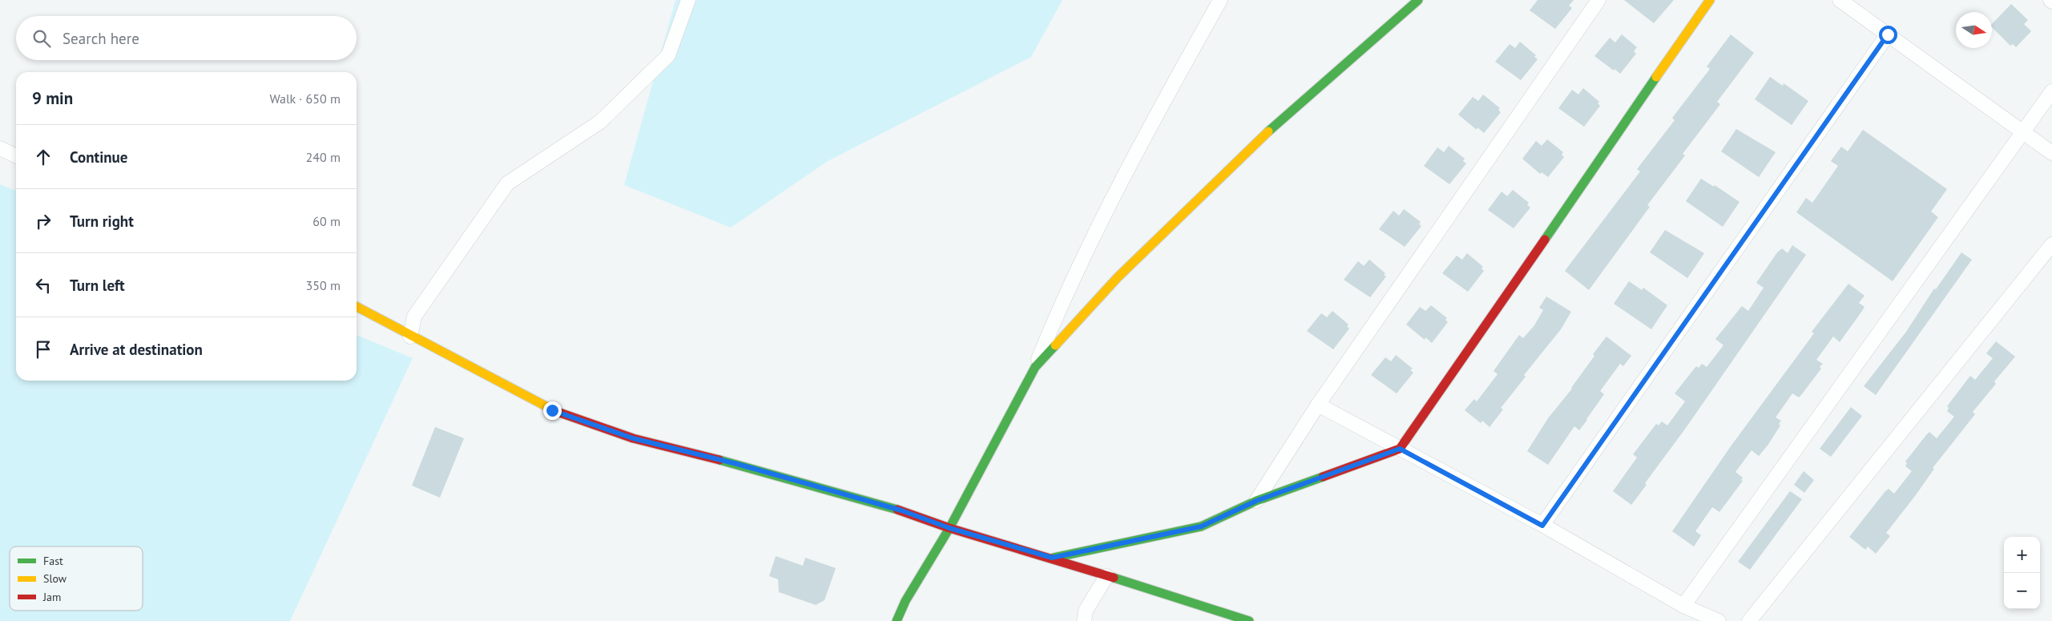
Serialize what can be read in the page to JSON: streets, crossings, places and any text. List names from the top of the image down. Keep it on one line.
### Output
{"legend":["Fast","Slow","Jam"],"north":"right","page":{"search":"Search here","heading":["9 min","Walk · 650 m"],"list":[["Continue","240 m"],["Turn right","60 m"],["Turn left","350 m"],"Arrive at destination"],"map_buttons":["+","−"]}}
